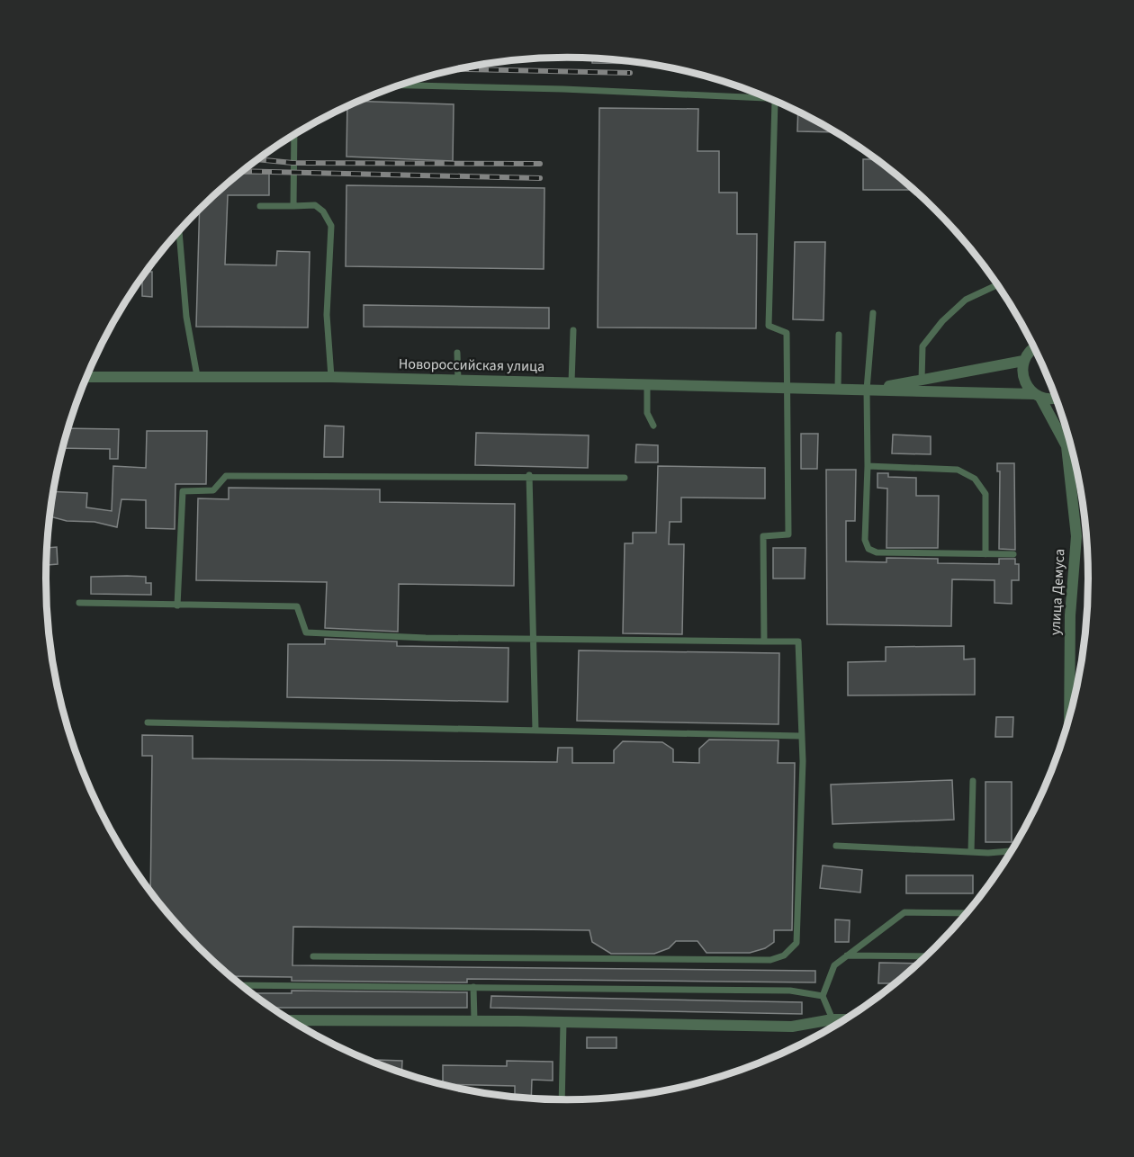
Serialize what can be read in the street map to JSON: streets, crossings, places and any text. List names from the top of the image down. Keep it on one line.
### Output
{"streets":{"street":["Новороссийская улица","улица Демуса"]}}
